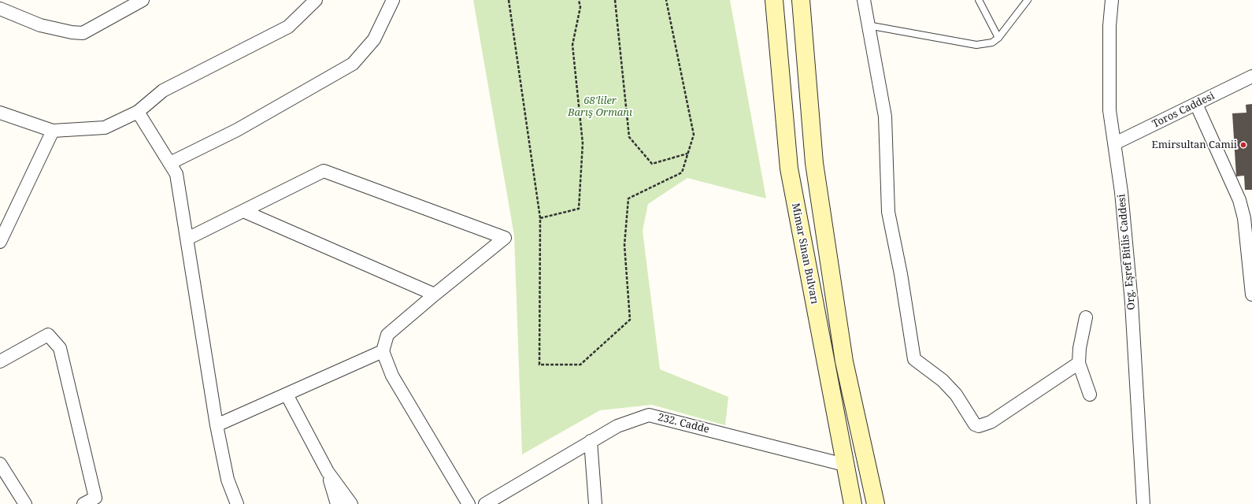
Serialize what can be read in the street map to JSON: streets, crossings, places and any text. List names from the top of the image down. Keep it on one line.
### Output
{"streets":{"main road":["Mimar Sinan Bulvarı"],"street":["Toros Caddesi","Org. Eşref Bitlis Caddesi","232. Cadde"]},"crossings":[["Toros Caddesi","Org. Eşref Bitlis Caddesi"],["Mimar Sinan Bulvarı","232. Cadde"]],"parks":["68'liler Barış Ormanı"],"places":["Emirsultan Camii"]}
